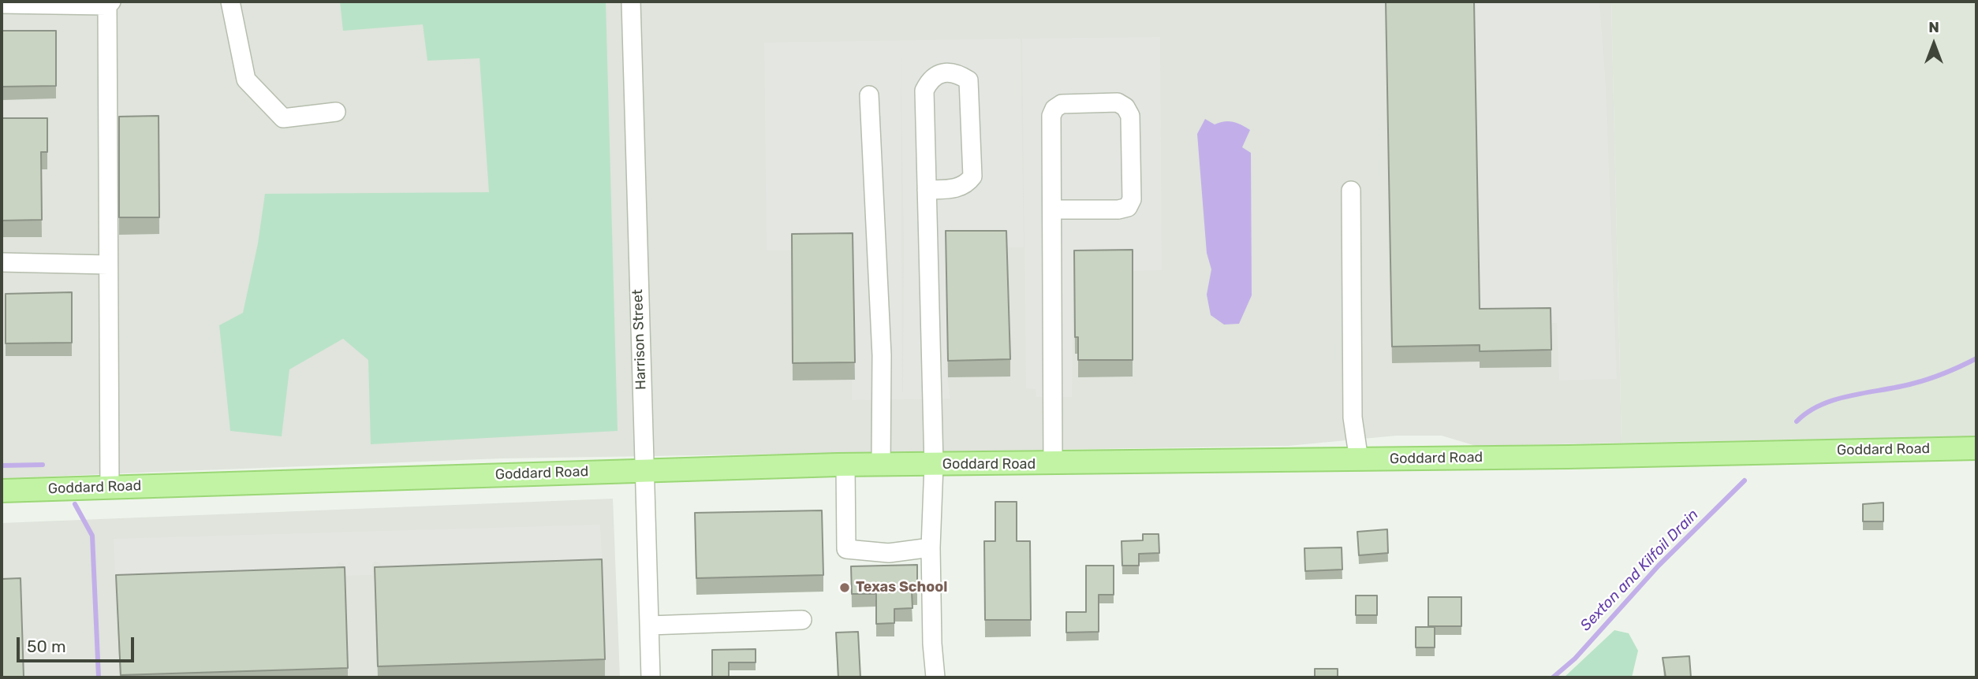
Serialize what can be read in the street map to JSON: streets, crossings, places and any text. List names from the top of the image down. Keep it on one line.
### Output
{"streets":{"main road":["Goddard Road"],"street":["Harrison Street"]},"crossings":[["Harrison Street","Goddard Road"]],"water":["Sexton and Kilfoil Drain"],"places":["Texas School"],"scale_bar":"50 m","north":"top"}
